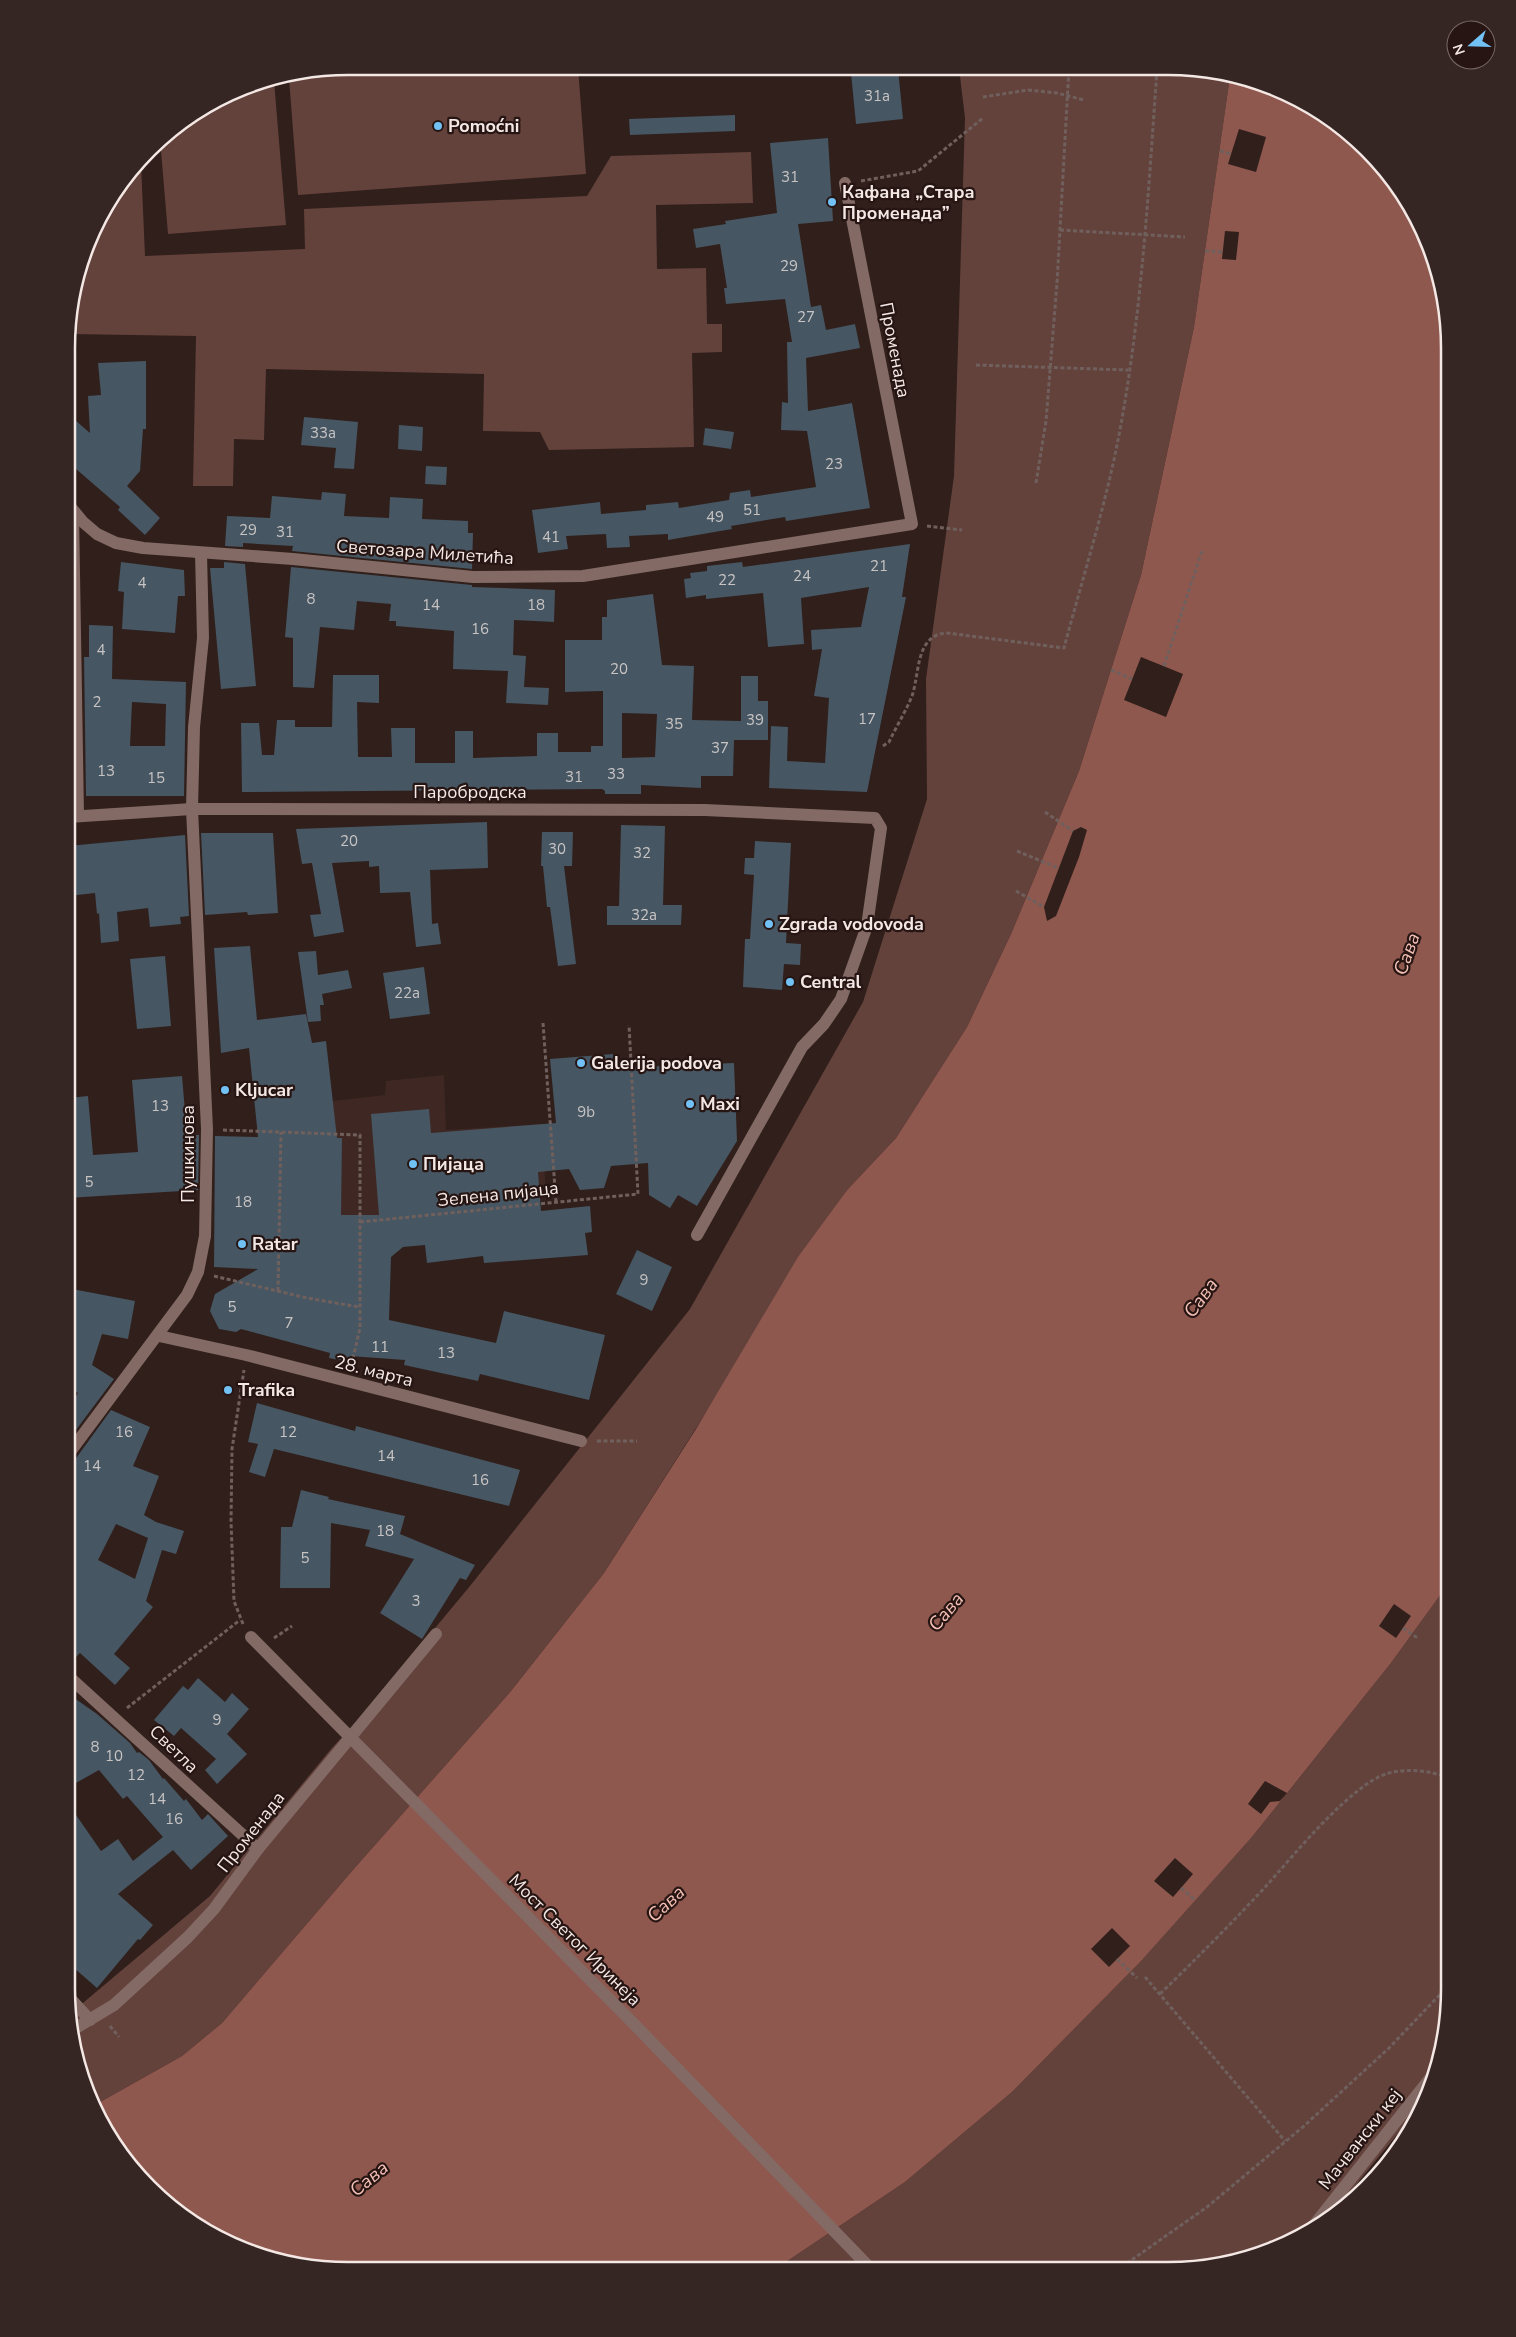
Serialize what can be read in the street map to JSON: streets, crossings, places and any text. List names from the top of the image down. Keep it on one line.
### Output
{"streets":{"street":["Променада","Светозара Милетића","Паробродска","Пушкинова","28. марта","Светла","Мост Светог Иринеја","Мачвански кеј"],"path":["Зелена пијаца"]},"crossings":[["Променада","Светозара Милетића"],["Променада","Светла"],["Светозара Милетића","Пушкинова"],["Паробродска","Пушкинова"],["Пушкинова","28. марта"]],"water":["Сава"],"places":["Pomoćni","Кафана „Стара Променада”","Zgrada vodovoda","Central","Galerija podova","Kljucar","Maxi","Пијаца","Ratar","Trafika"],"house_numbers":["31a","31","29","27","33a","23","51","49","29","31","41","21","24","22","4","8","14","18","16","4","20","2","17","39","35","37","13","33","31","15","20","30","32","32a","22a","13","9b","5","18","9","5","7","11","13","16","12","14","14","16","18","5","3","9","8","10","12","14","16"],"north":"left"}
